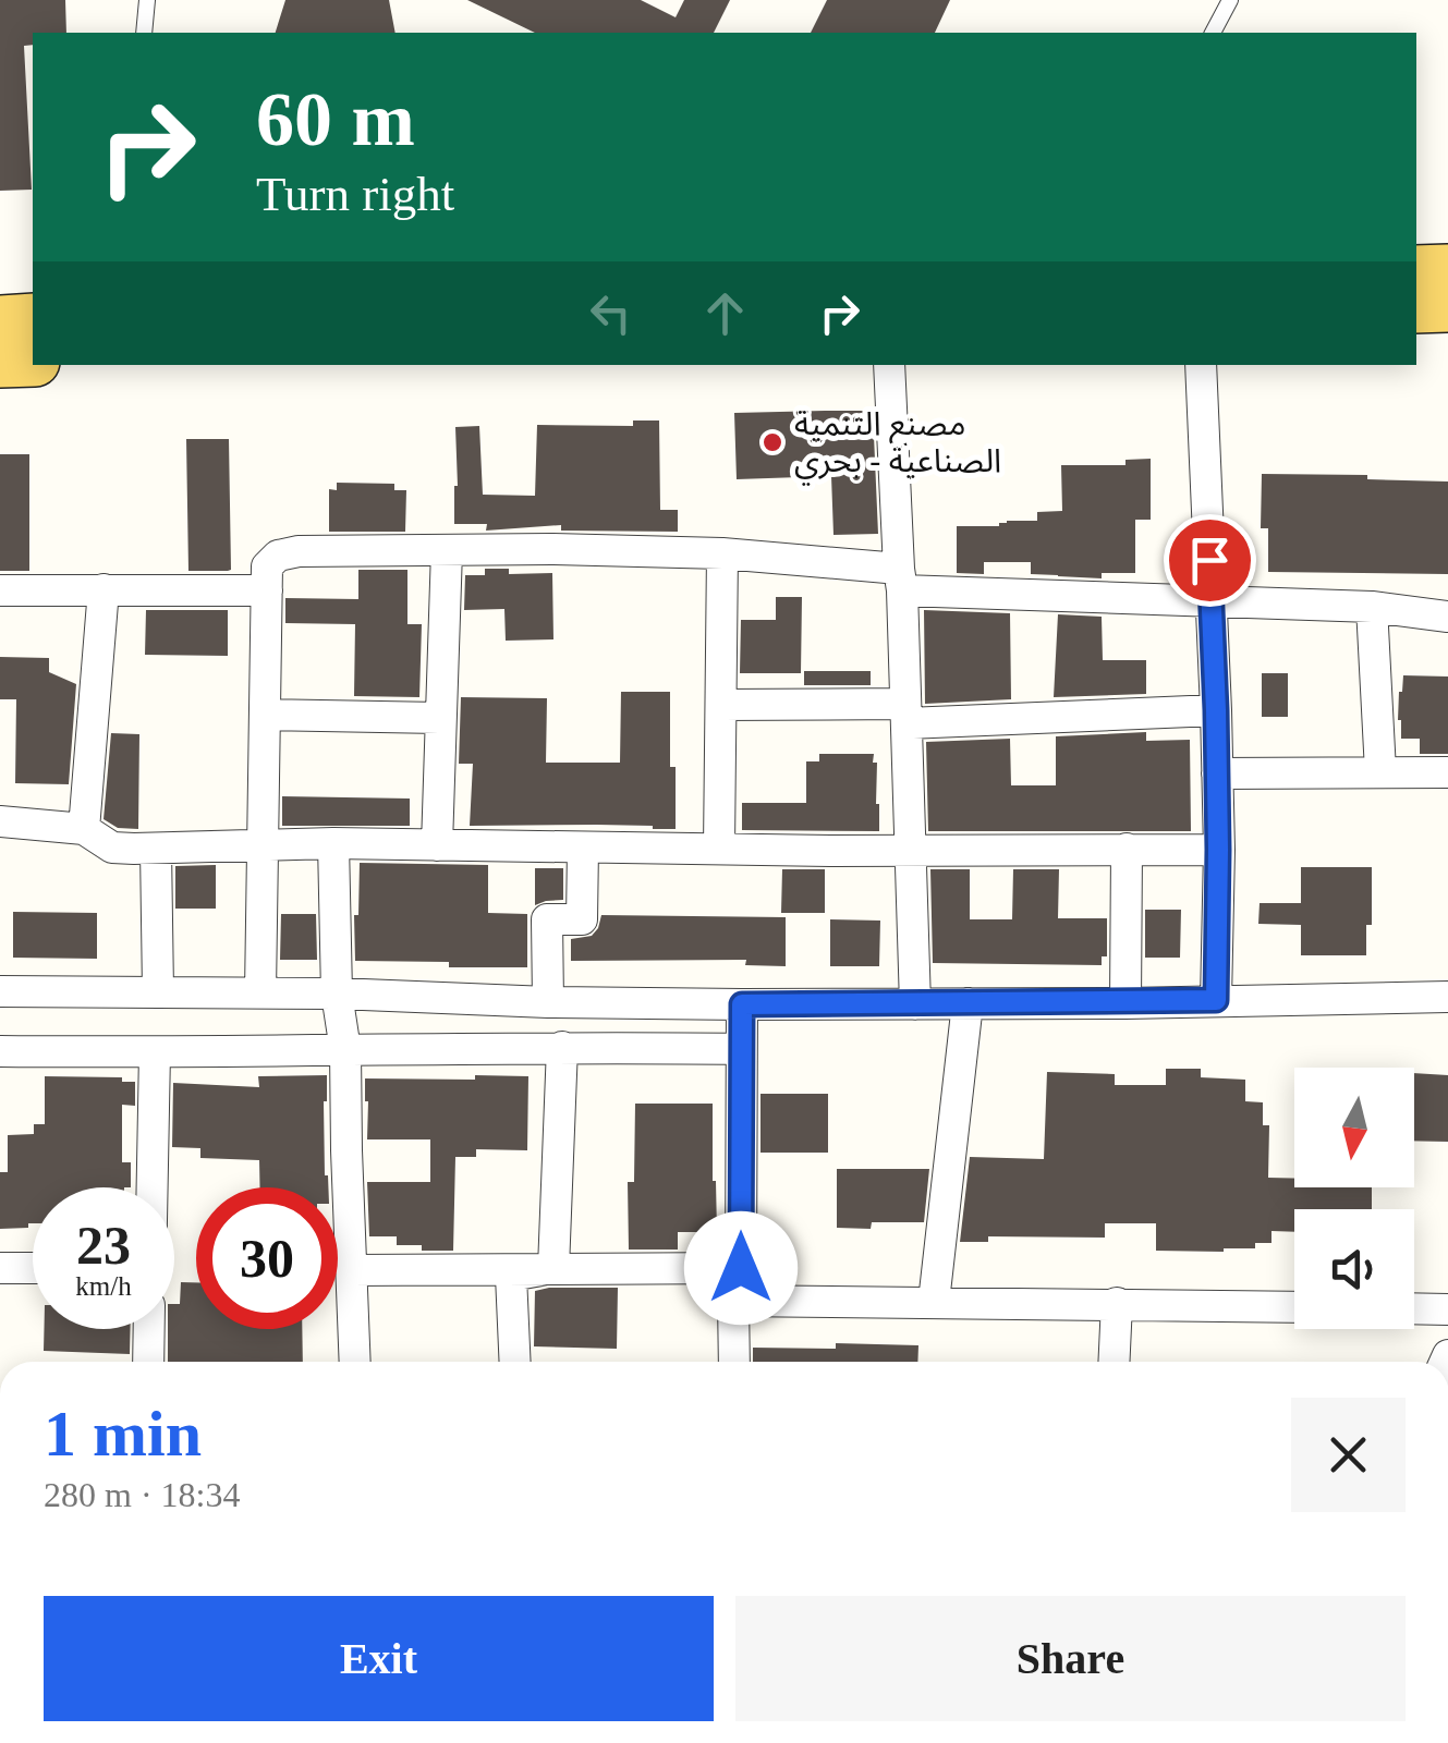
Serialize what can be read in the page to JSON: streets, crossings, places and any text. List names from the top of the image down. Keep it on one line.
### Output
{"places":["مصنع التنمية الصناعية - بحري"],"north":"bottom","page":{"turn":["60 m","Turn right"],"speed":"23 km/h","limit":"30","heading":["1 min","280 m · 18:34"],"buttons":["Exit","Share"]}}
